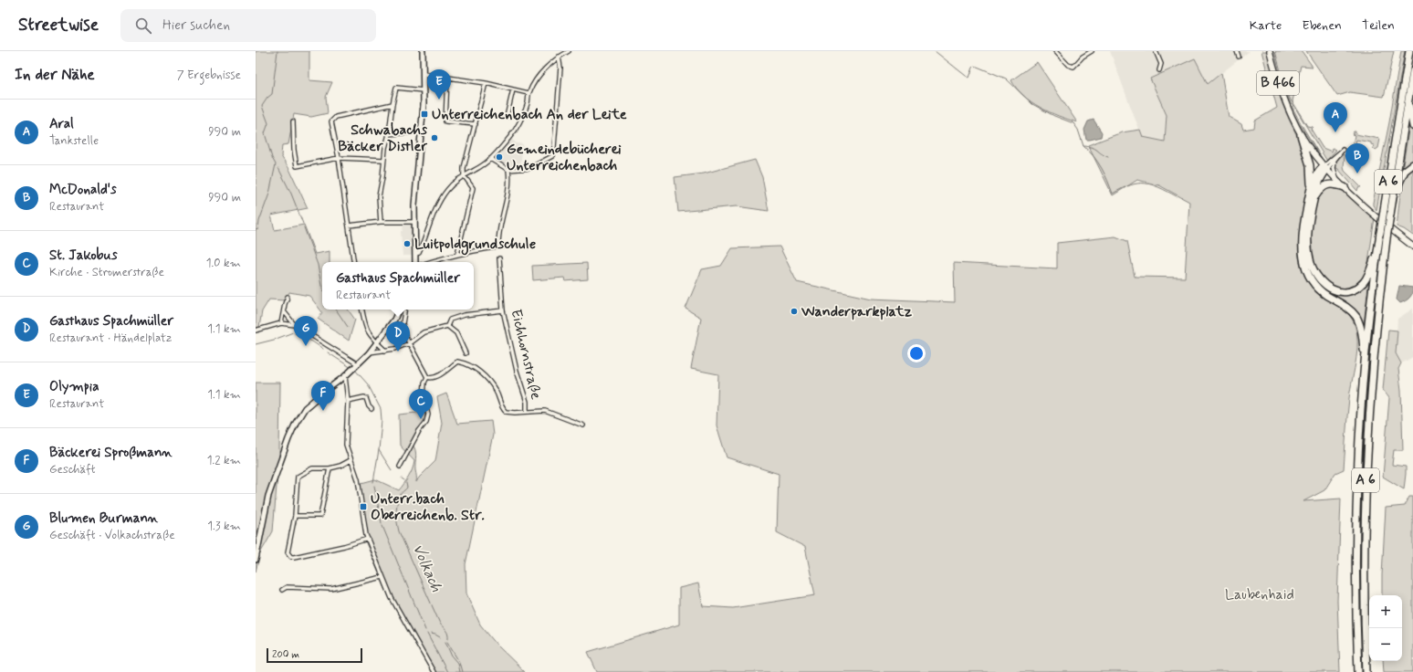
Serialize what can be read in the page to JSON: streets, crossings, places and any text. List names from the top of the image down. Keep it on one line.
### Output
{"streets":{"highway":["A 6"],"main road":["B 466"],"street":["Eichhornstraße"]},"water":["Volkach"],"parks":["Laubenhaid"],"places":{"transit":["Unterreichenbach An der Leite","Unterr.bach Oberreichenb. Str."],"other":["Schwabachs Bäcker Distler","Gemeindebücherei Unterreichenbach","Luitpoldgrundschule","Wanderparkplatz"]},"scale_bar":"200 m","page":{"header":"Streetwise","search":"Hier suchen","nav":["Karte","Ebenen","Teilen"],"heading":["In der Nähe","7 Ergebnisse"],"pins":["E","A","B","G","D","F","C"],"list":[{"mark":"A","name":"Aral","note":"Tankstelle","value":"990 m"},{"mark":"B","name":"McDonald's","note":"Restaurant","value":"990 m"},{"mark":"C","name":"St. Jakobus","note":"Kirche · Stromerstraße","value":"1.0 km"},{"mark":"D","name":"Gasthaus Spachmüller","note":"Restaurant · Händelplatz","value":"1.1 km"},{"mark":"E","name":"Olympia","note":"Restaurant","value":"1.1 km"},{"mark":"F","name":"Bäckerei Sproßmann","note":"Geschäft","value":"1.2 km"},{"mark":"G","name":"Blumen Burmann","note":"Geschäft · Volkachstraße","value":"1.3 km"}],"popup":["Gasthaus Spachmüller","Restaurant"],"map_buttons":["+","−"],"scale":"200 m"}}
